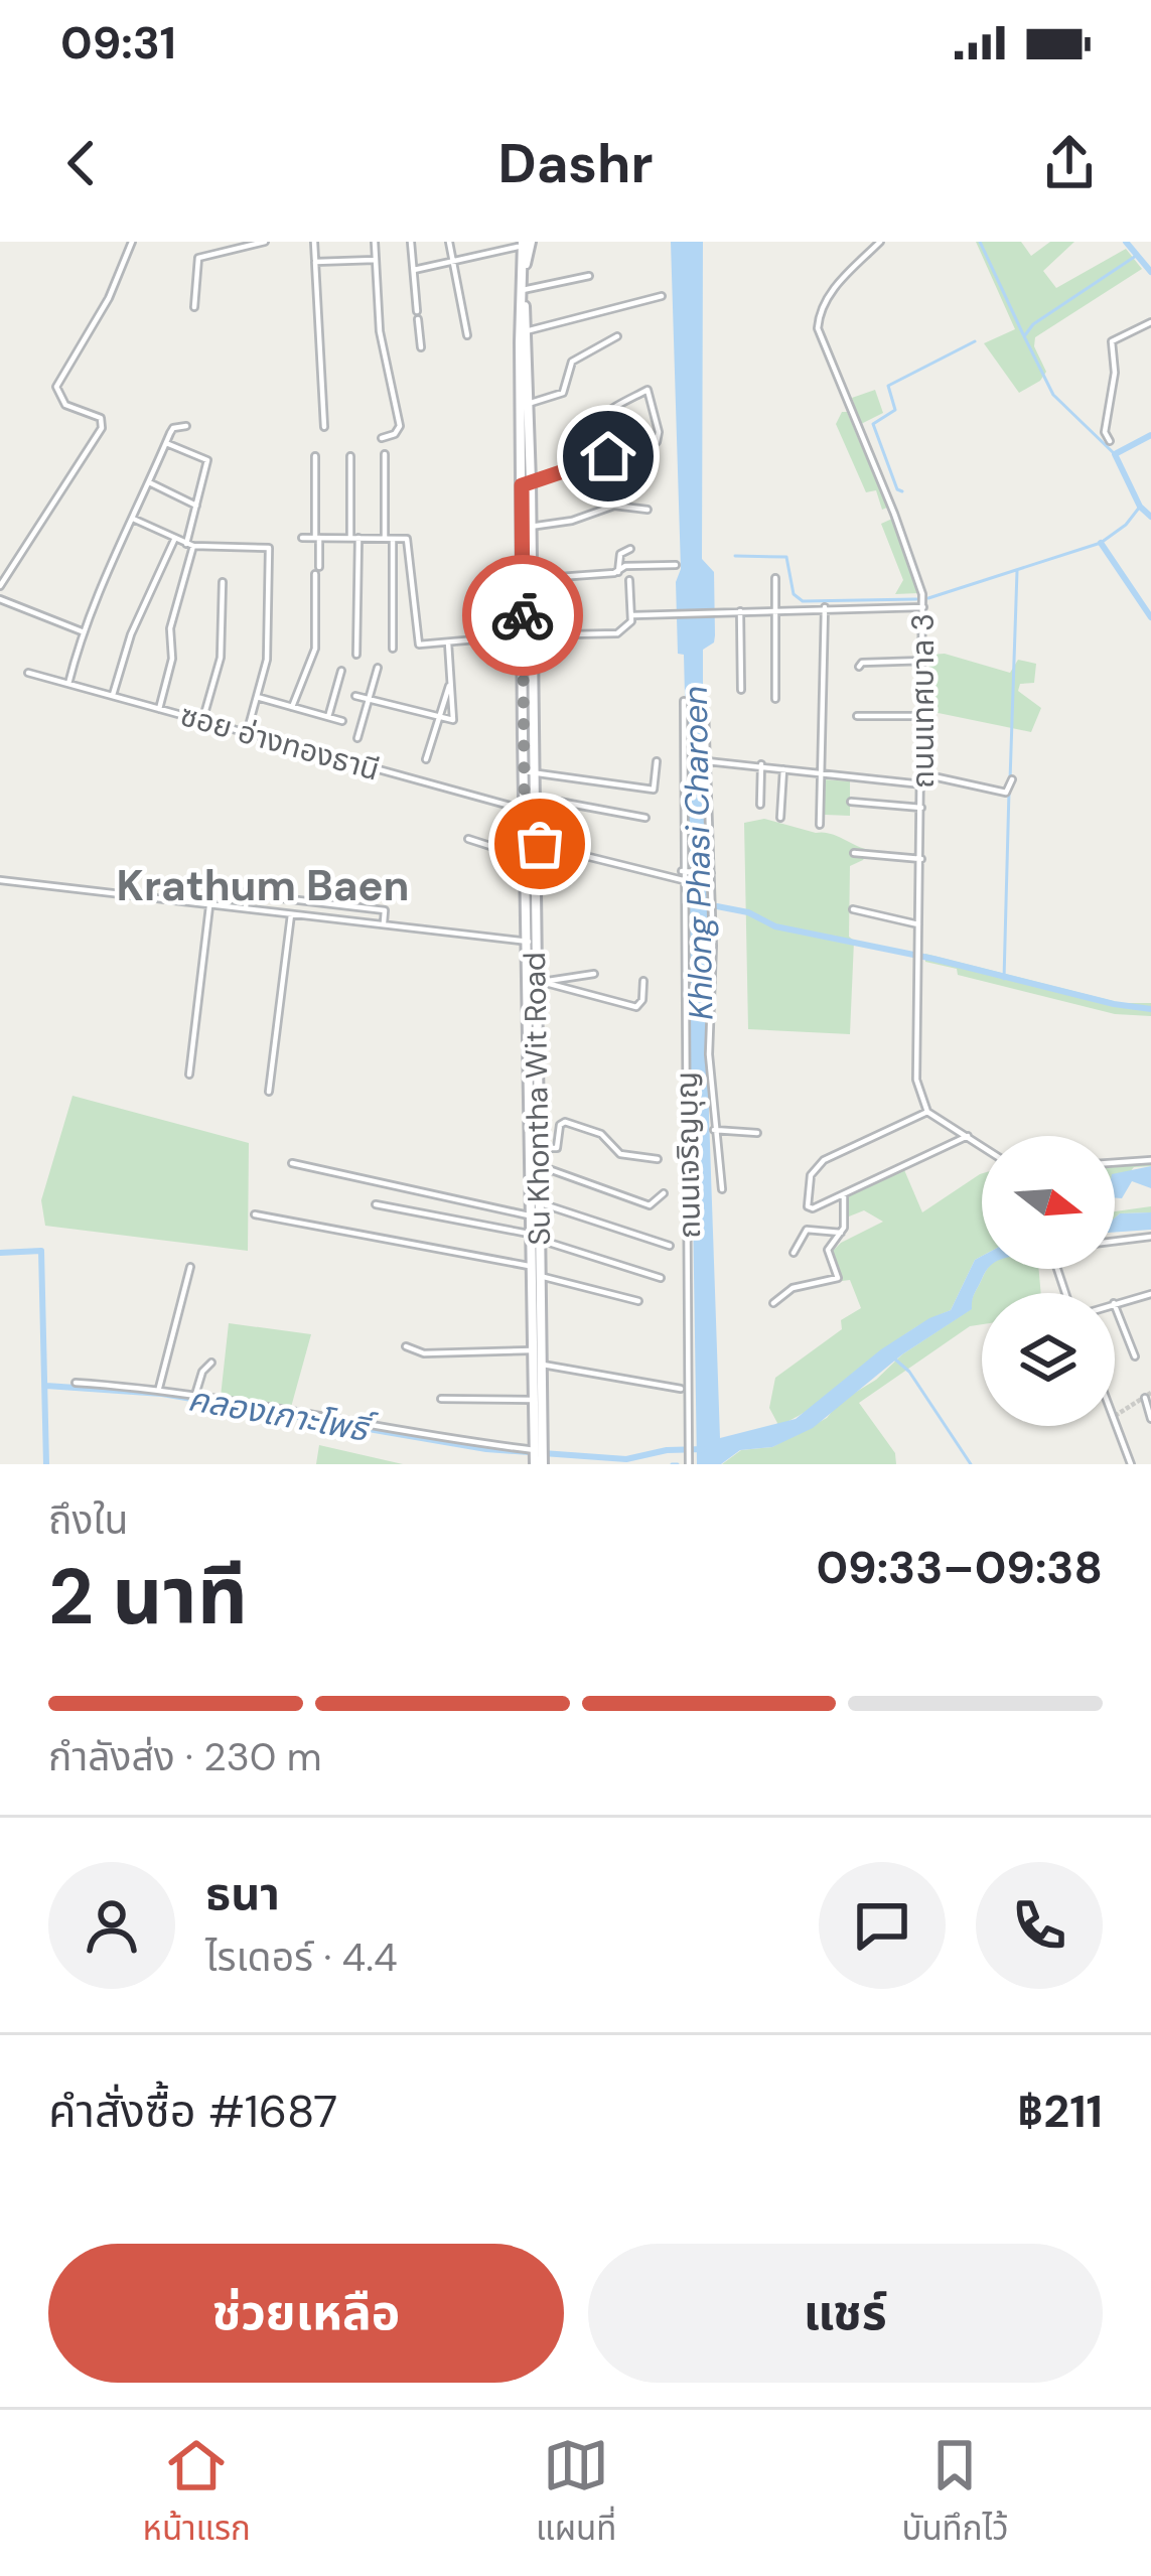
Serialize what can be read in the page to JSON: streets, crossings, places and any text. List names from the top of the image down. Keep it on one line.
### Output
{"streets":{"main road":["Su Khontha Wit Road"],"street":["ถนนเทศบาล 3","ซอย อ่างทองธานี","ถนนเจริญบุญ"]},"crossings":[["ซอย อ่างทองธานี","Su Khontha Wit Road"]],"districts":["Krathum Baen"],"water":["Khlong Phasi Charoen","คลองเกาะโพธิ์"],"north":"right","page":{"status":"09:31","header":"Dashr","heading":["2 นาที","ถึงใน","09:33–09:38"],"panel":["ธนา","ไรเดอร์ · 4.4","คำสั่งซื้อ #1687","฿211"],"bar":"กำลังส่ง · 230 m","buttons":["ช่วยเหลือ","แชร์"],"tabs":["หน้าแรก","แผนที่","บันทึกไว้"]}}
